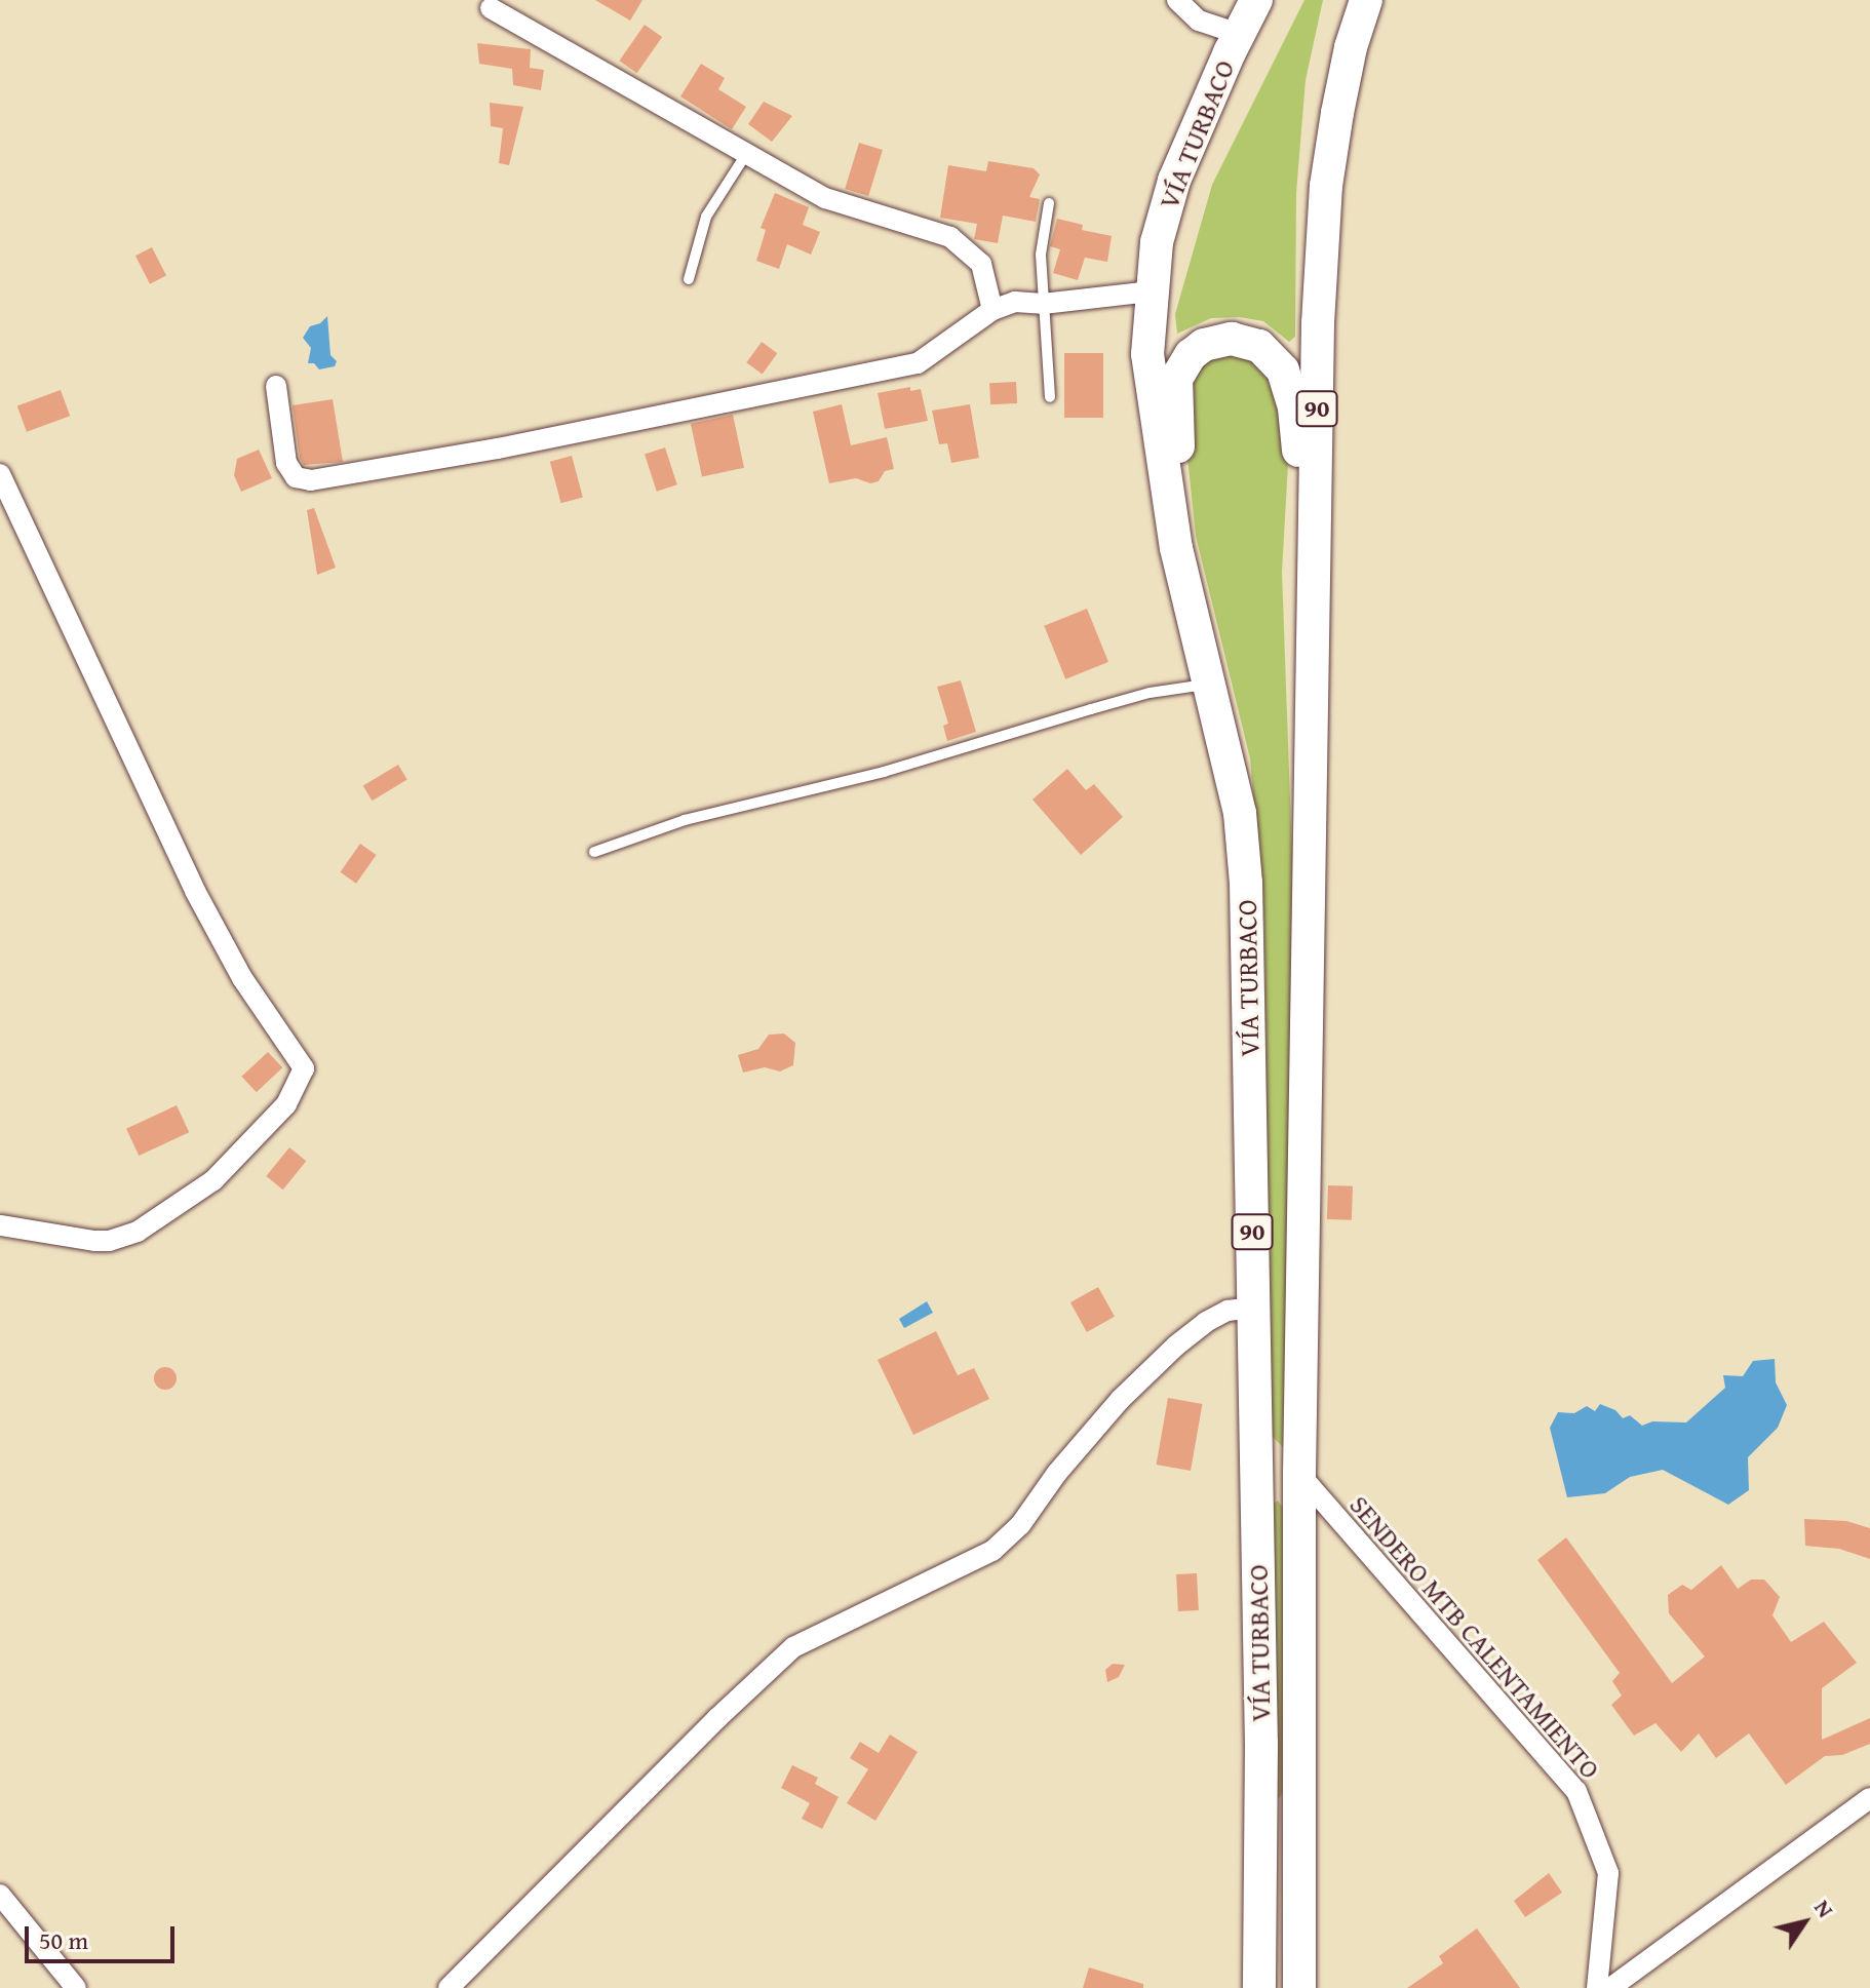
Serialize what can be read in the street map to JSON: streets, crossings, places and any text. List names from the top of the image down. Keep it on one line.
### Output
{"streets":{"highway":["VÍA TURBACO","90"],"street":["SENDERO MTB CALENTAMIENTO"]},"crossings":[["VÍA TURBACO","SENDERO MTB CALENTAMIENTO"]],"scale_bar":"50 m","north":"top right"}
